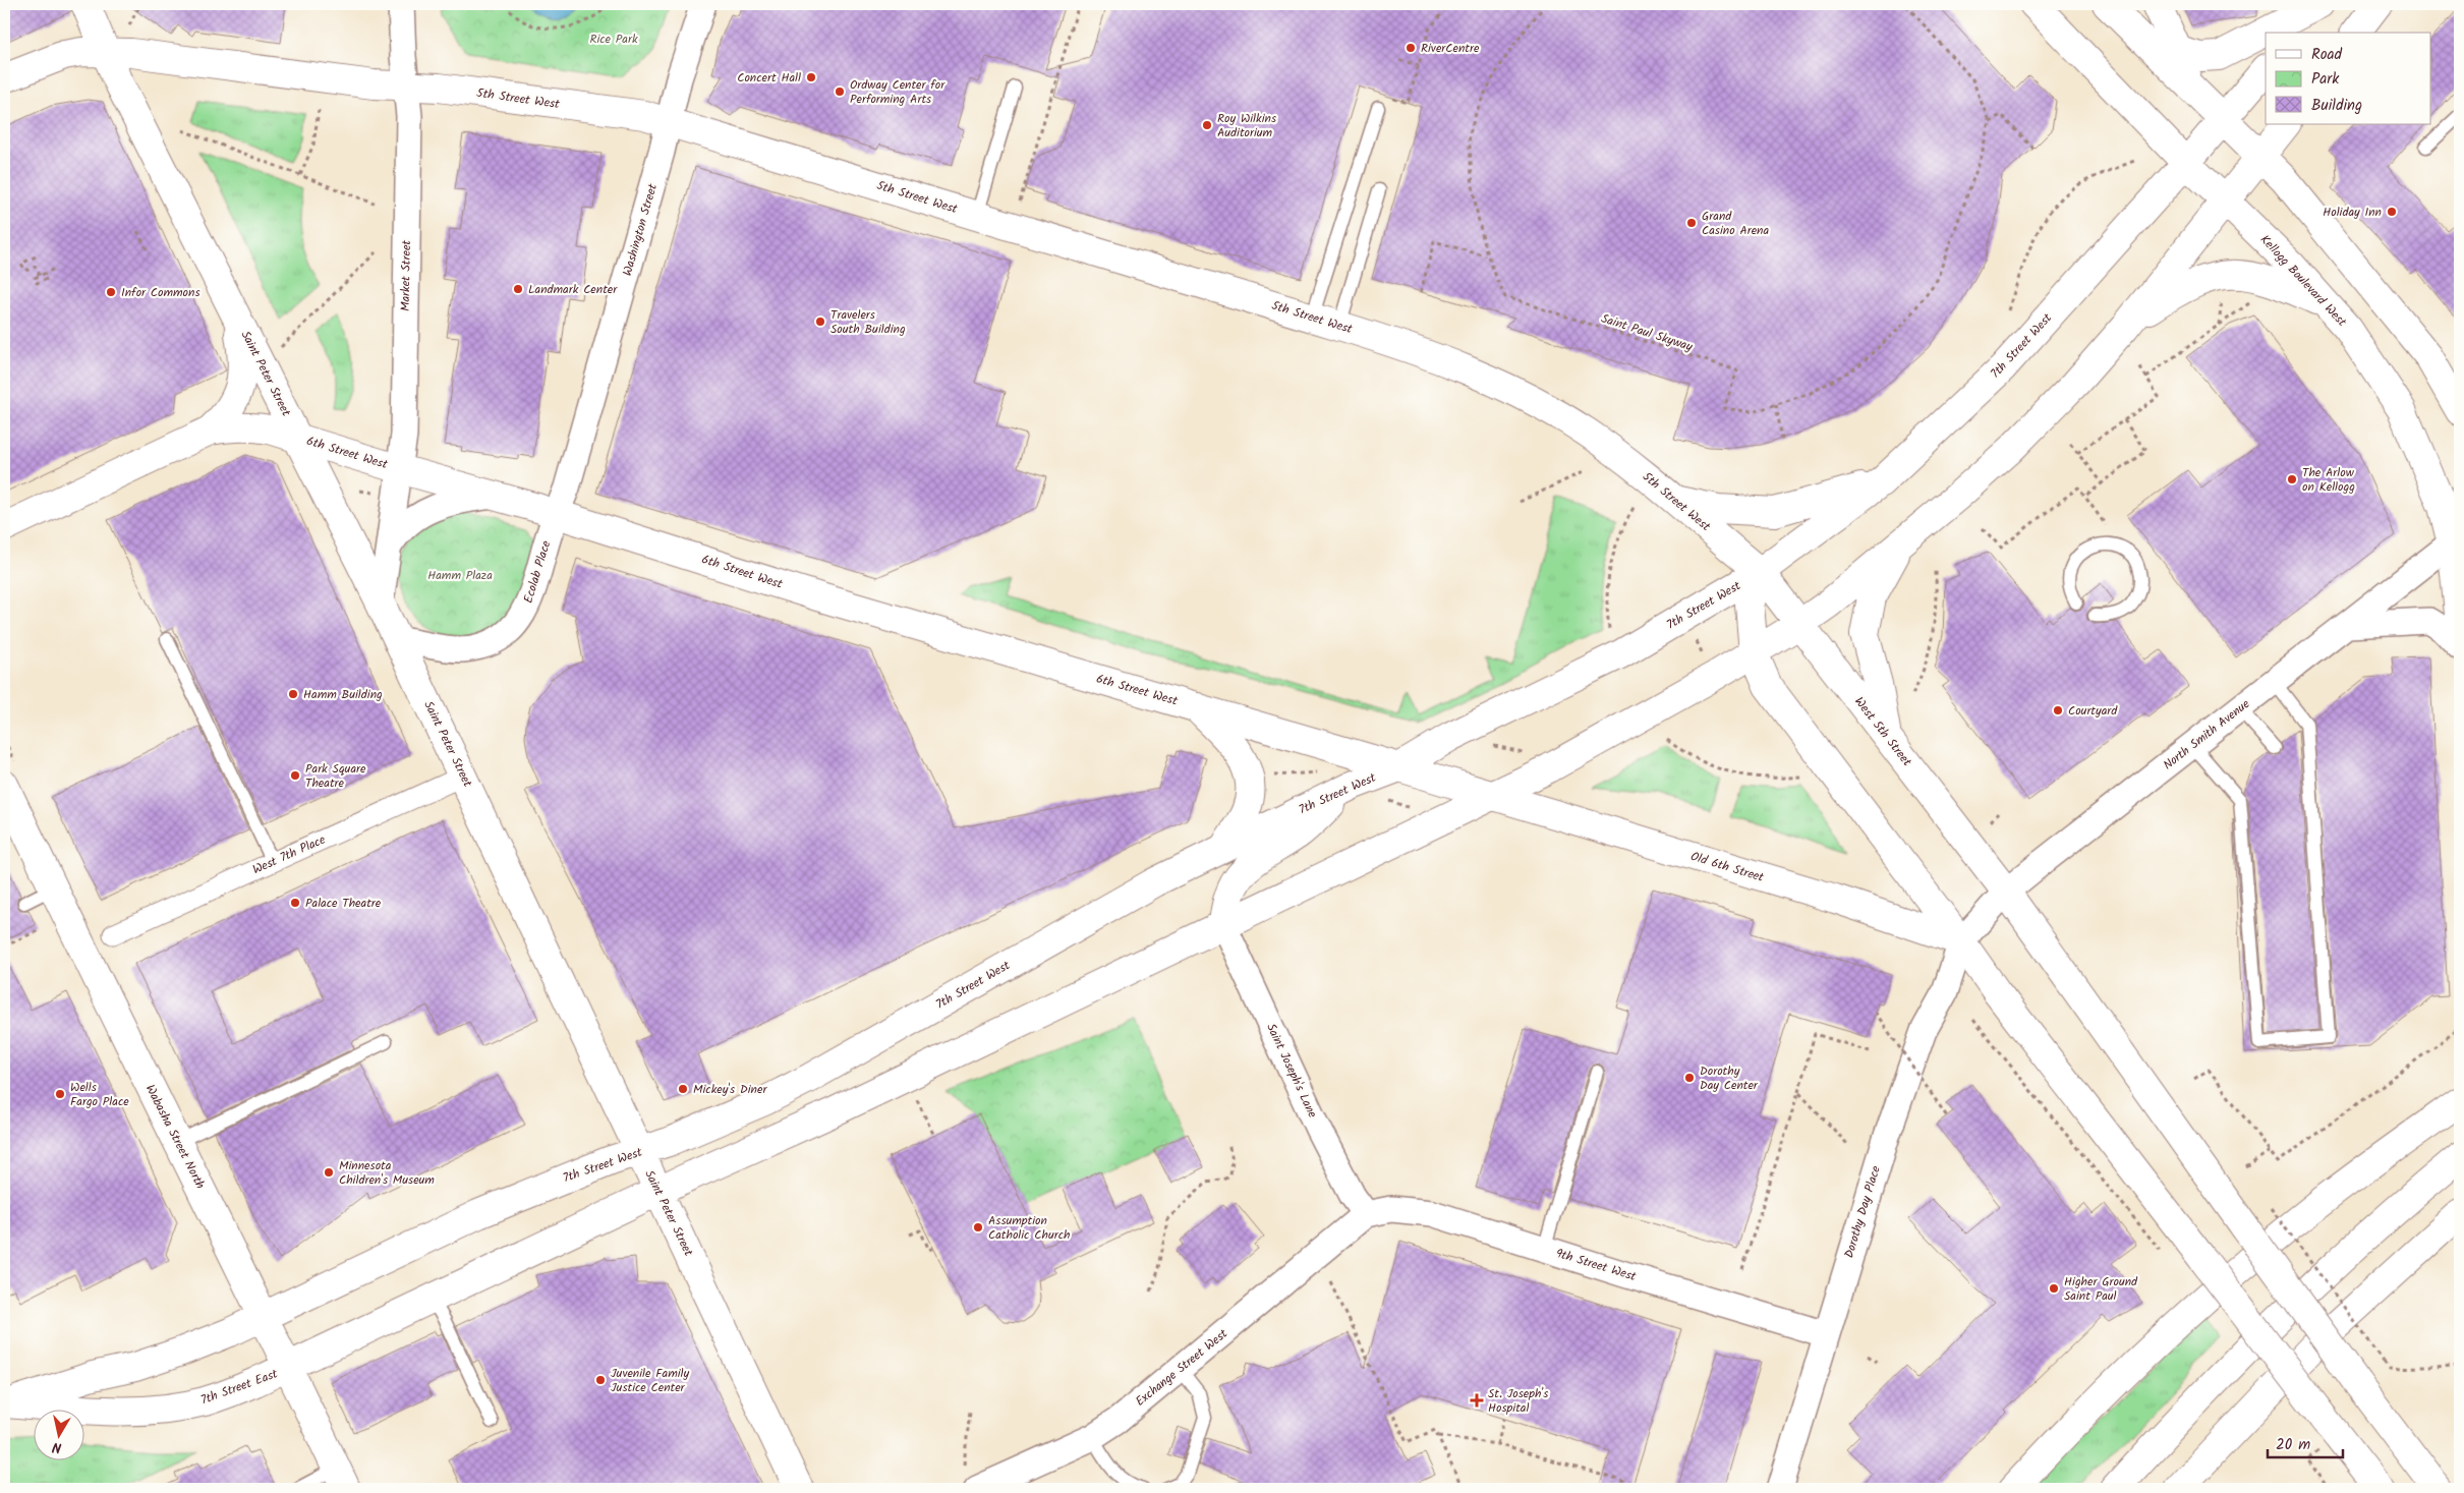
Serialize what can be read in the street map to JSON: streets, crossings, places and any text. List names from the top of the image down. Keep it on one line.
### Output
{"streets":{"main road":["5th Street West","Kellogg Boulevard West","7th Street West","Saint Peter Street","6th Street West","West 5th Street","Old 6th Street","Wabasha Street North","7th Street East"],"street":["Washington Street","Market Street","Ecolab Place","North Smith Avenue","West 7th Place","Saint Joseph's Lane","Dorothy Day Place","9th Street West","Exchange Street West"],"path":["Saint Paul Skyway"]},"crossings":[["5th Street West","Washington Street"],["5th Street West","Market Street"],["5th Street West","7th Street West"],["5th Street West","Saint Peter Street"],["5th Street West","West 5th Street"],["Washington Street","Market Street"],["Washington Street","Saint Peter Street"],["Washington Street","6th Street West"],["Washington Street","Ecolab Place"],["Market Street","Saint Peter Street"],["Market Street","6th Street West"],["Market Street","Ecolab Place"],["Kellogg Boulevard West","7th Street West"],["Kellogg Boulevard West","North Smith Avenue"],["7th Street West","Saint Peter Street"],["7th Street West","6th Street West"],["7th Street West","West 5th Street"],["7th Street West","Wabasha Street North"],["7th Street West","7th Street East"],["Saint Peter Street","6th Street West"],["Saint Peter Street","Ecolab Place"],["Saint Peter Street","West 7th Place"],["6th Street West","Ecolab Place"],["6th Street West","Old 6th Street"],["West 5th Street","North Smith Avenue"],["North Smith Avenue","Old 6th Street"],["North Smith Avenue","Dorothy Day Place"],["Old 6th Street","Dorothy Day Place"],["Saint Joseph's Lane","9th Street West"],["Saint Joseph's Lane","Exchange Street West"],["Wabasha Street North","7th Street East"],["Dorothy Day Place","9th Street West"],["9th Street West","Exchange Street West"]],"parks":["Rice Park","Hamm Plaza"],"places":{"other":["RiverCentre","Concert Hall","Ordway Center for Performing Arts","Roy Wilkins Auditorium","Holiday Inn","Grand Casino Arena","Landmark Center","Infor Commons","Travelers South Building","The Arlow on Kellogg","Hamm Building","Courtyard","Park Square Theatre","Palace Theatre","Dorothy Day Center","Mickey's Diner","Wells Fargo Place","Minnesota Children's Museum","Assumption Catholic Church","Higher Ground Saint Paul","Juvenile Family Justice Center"],"health":["St. Joseph's Hospital"]},"legend":["Road","Park","Building"],"scale_bar":"20 m","north":"bottom"}
